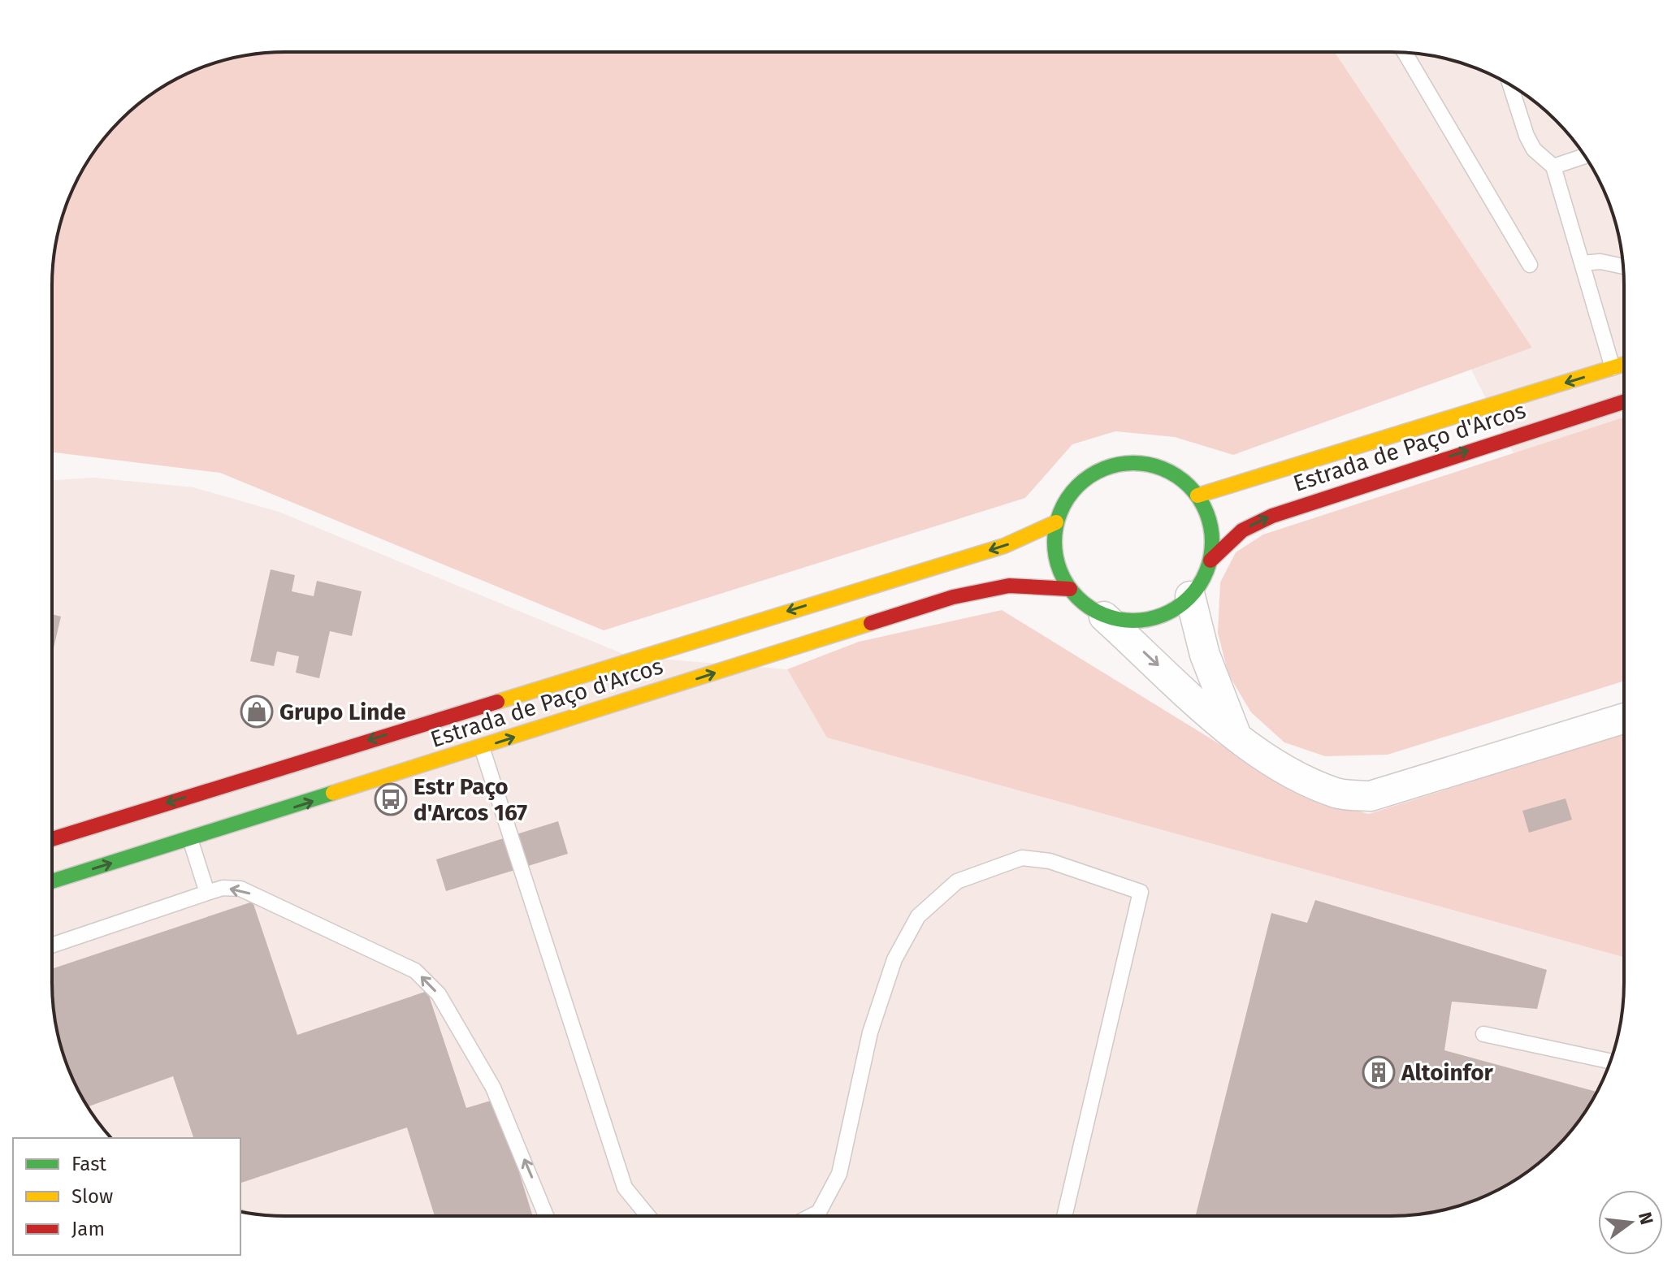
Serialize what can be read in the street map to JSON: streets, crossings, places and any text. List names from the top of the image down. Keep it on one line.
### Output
{"streets":{"main road":["Estrada de Paço d'Arcos"]},"places":{"shop":["Grupo Linde"],"bus stop":["Estr Paço d'Arcos 167"],"building":["Altoinfor"]},"legend":["Fast","Slow","Jam"],"north":"right"}
